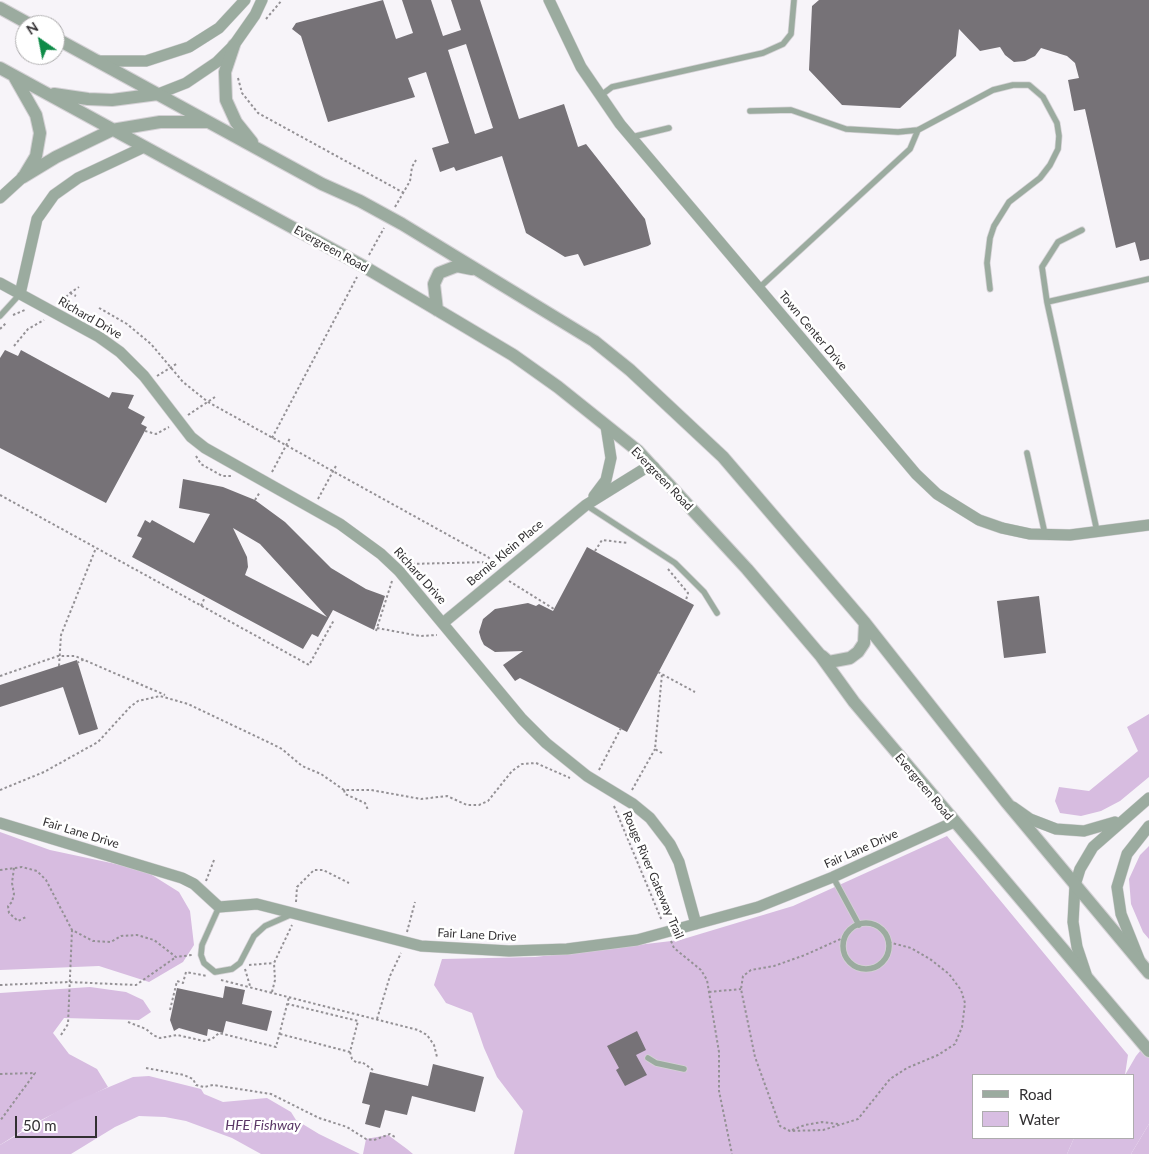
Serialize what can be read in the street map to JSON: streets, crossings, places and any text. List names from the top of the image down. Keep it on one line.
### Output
{"streets":{"street":["Evergreen Road","Richard Drive","Town Center Drive","Bernie Klein Place","Fair Lane Drive"],"path":["Rouge River Gateway Trail"]},"crossings":[["Evergreen Road","Bernie Klein Place"],["Evergreen Road","Fair Lane Drive"],["Richard Drive","Bernie Klein Place"],["Richard Drive","Fair Lane Drive"],["Fair Lane Drive","Rouge River Gateway Trail"]],"water":["HFE Fishway"],"legend":["Road","Water"],"scale_bar":"50 m","north":"top left"}
